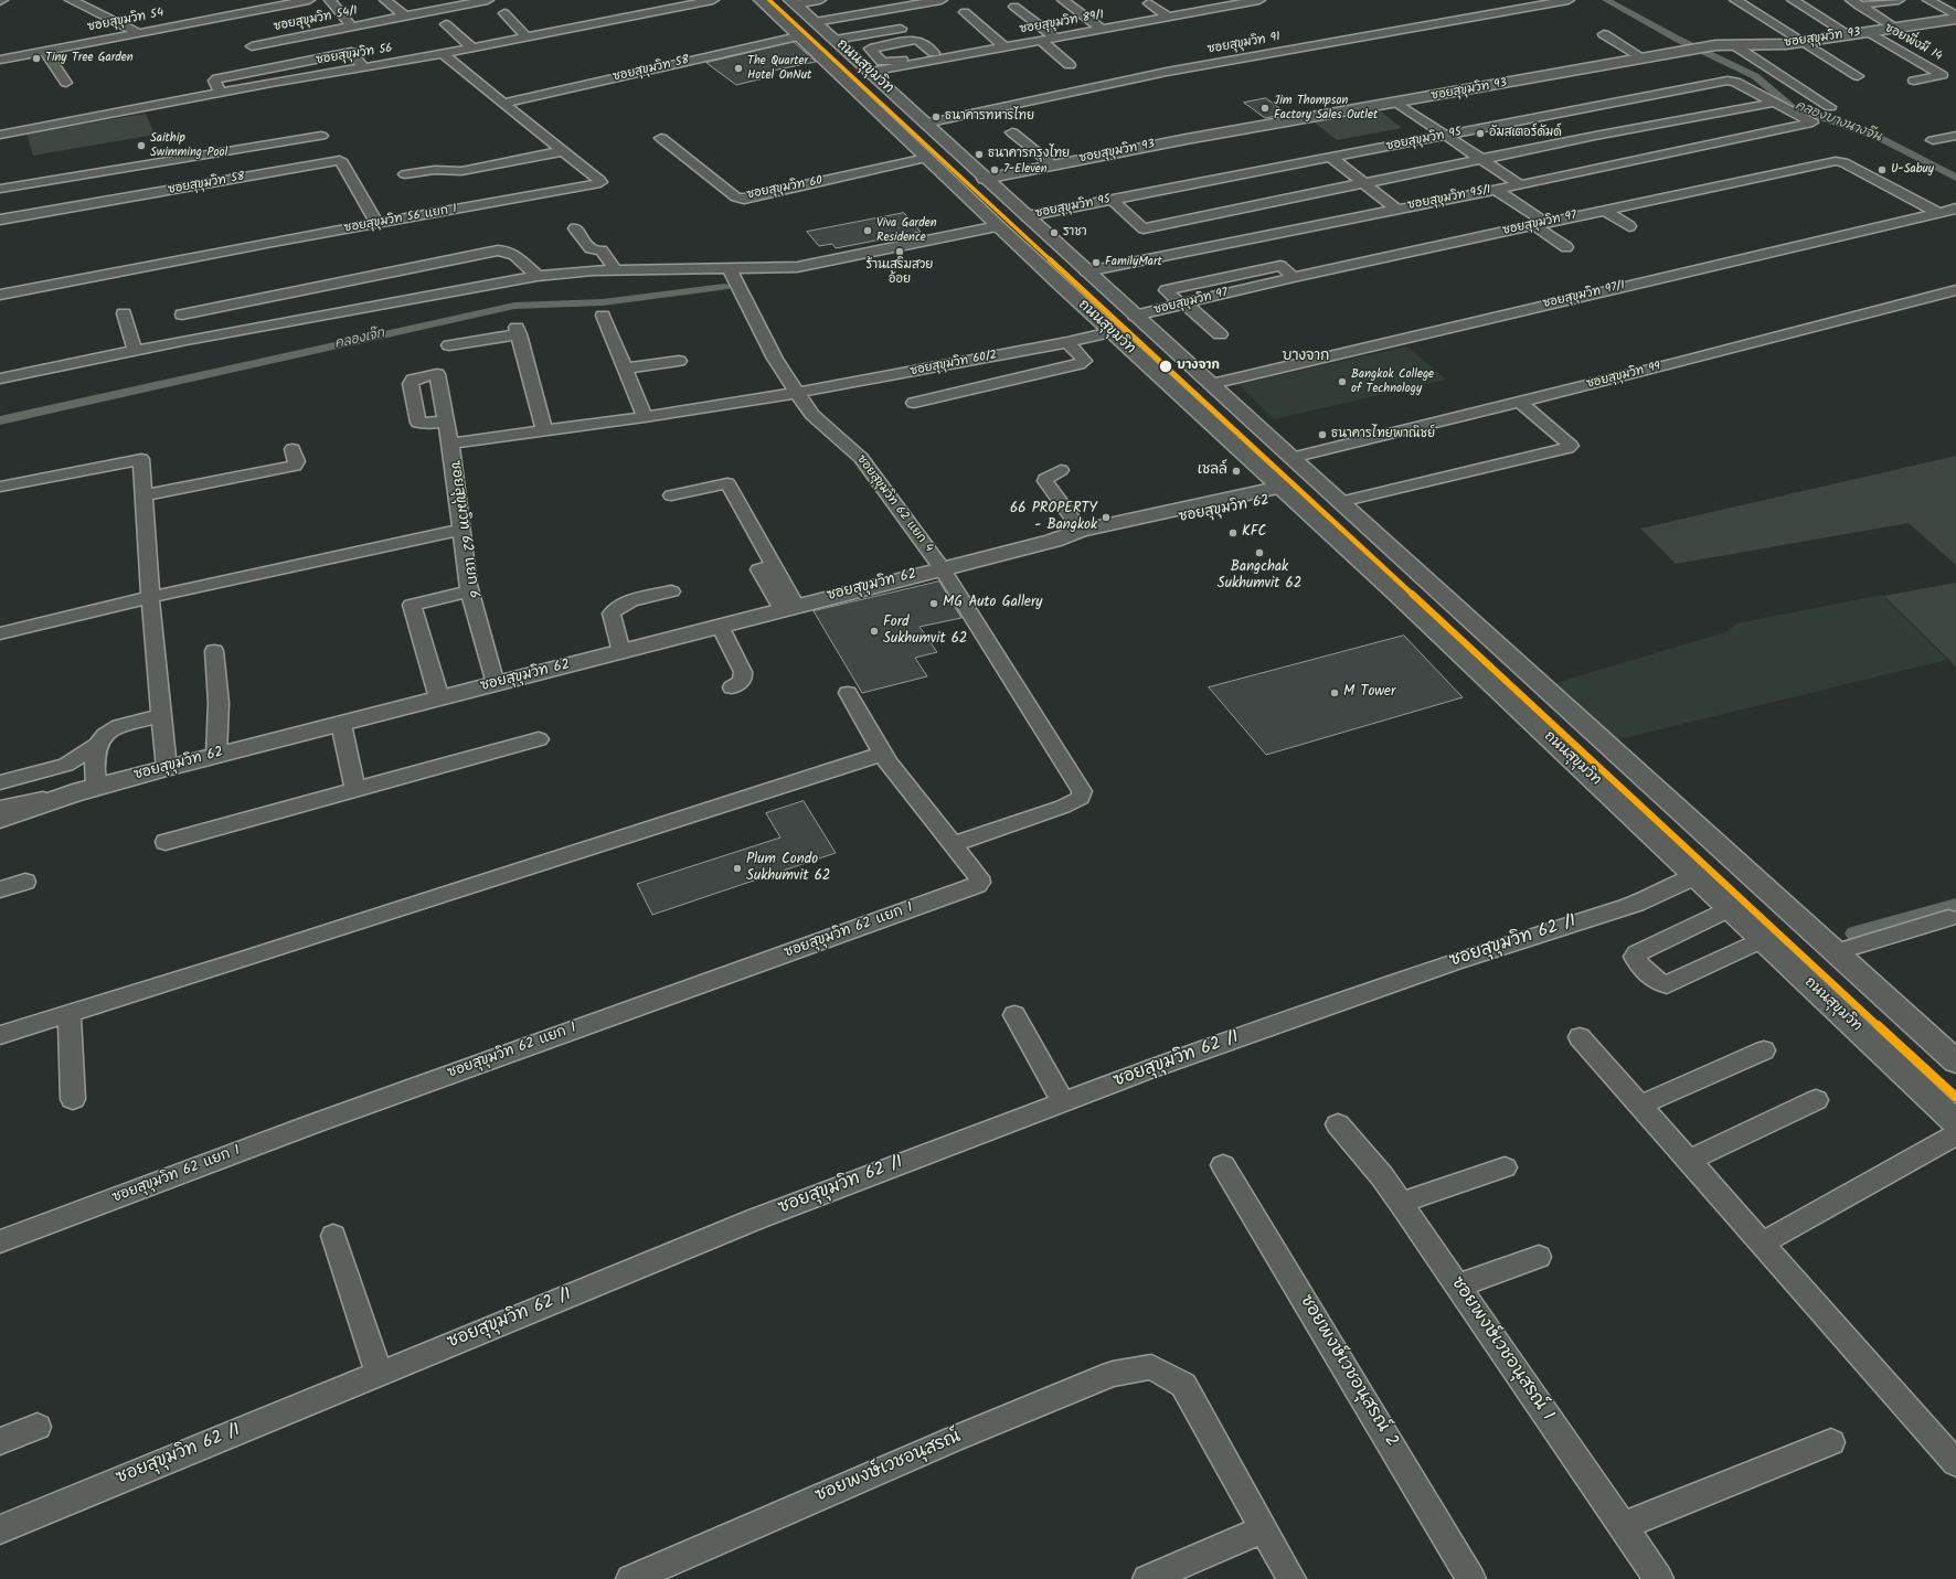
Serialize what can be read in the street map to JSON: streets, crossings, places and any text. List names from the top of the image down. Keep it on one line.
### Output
{"streets":{"main road":["ซอยสุขุมวิท 93","ถนนสุขุมวิท","ซอยสุขุมวิท 62"],"street":["ซอยสุขุมวิท 54/1","ซอยสุขุมวิท 54","ซอยสุขุมวิท 89/1","ซอยพึ่งมี 14","ซอยสุขุมวิท 91","ซอยสุขุมวิท 56","ซอยสุขุมวิท 58","ซอยสุขุมวิท 95","ซอยสุขุมวิท 60","ซอยสุขุมวิท 95/1","ซอยสุขุมวิท 56 แยก 1","ซอยสุขุมวิท 97","ซอยสุขุมวิท 97/1","ซอยสุขุมวิท 60/2","ซอยสุขุมวิท 99","ซอยสุขุมวิท 62 แยก 4","ซอยสุขุมวิท 62 แยก 6","ซอยสุขุมวิท 62 แยก 1","ซอยสุขุมวิท 62 /1","ซอยพงษ์เวชอนุสรณ์ 1","ซอยพงษ์เวชอนุสรณ์ 2","ซอยพงษ์เวชอนุสรณ์"]},"crossings":[["ซอยสุขุมวิท 89/1","ถนนสุขุมวิท"],["ซอยสุขุมวิท 93","ซอยพึ่งมี 14"],["ซอยสุขุมวิท 93","ถนนสุขุมวิท"],["ซอยสุขุมวิท 91","ถนนสุขุมวิท"],["ซอยสุขุมวิท 56","ซอยสุขุมวิท 56 แยก 1"],["ถนนสุขุมวิท","ซอยสุขุมวิท 58"],["ถนนสุขุมวิท","ซอยสุขุมวิท 95"],["ถนนสุขุมวิท","ซอยสุขุมวิท 60"],["ถนนสุขุมวิท","ซอยสุขุมวิท 95/1"],["ถนนสุขุมวิท","ซอยสุขุมวิท 97"],["ถนนสุขุมวิท","ซอยสุขุมวิท 97/1"],["ถนนสุขุมวิท","ซอยสุขุมวิท 60/2"],["ถนนสุขุมวิท","ซอยสุขุมวิท 99"],["ถนนสุขุมวิท","ซอยสุขุมวิท 62"],["ถนนสุขุมวิท","ซอยสุขุมวิท 62 /1"],["ซอยสุขุมวิท 58","ซอยสุขุมวิท 56 แยก 1"],["ซอยสุขุมวิท 95","ซอยสุขุมวิท 95/1"],["ซอยสุขุมวิท 97","ซอยสุขุมวิท 97/1"],["ซอยสุขุมวิท 60/2","ซอยสุขุมวิท 62 แยก 4"],["ซอยสุขุมวิท 60/2","ซอยสุขุมวิท 62 แยก 6"],["ซอยสุขุมวิท 62 แยก 4","ซอยสุขุมวิท 62"],["ซอยสุขุมวิท 62","ซอยสุขุมวิท 62 แยก 6"]],"districts":["บางจาก"],"water":["คลองบางนางจีน","คลองเจ๊ก"],"places":["Tiny Tree Garden","The Quarter Hotel OnNut","Jim Thompson Factory Sales Outlet","ธนาคารทหารไทย","อัมสเตอร์ดัมด์","Saithip Swimming Pool","ธนาคารกรุงไทย","7-Eleven","U-Sabuy","Viva Garden Residence","ราชา","ร้านเสริมสวย อ้อย","FamilyMart","บางจาก","Bangkok College of Technology","ธนาคารไทยพาณิชย์","เชลล์","66 PROPERTY - Bangkok","KFC","Bangchak Sukhumvit 62","MG Auto Gallery","Ford Sukhumvit 62","M Tower","Plum Condo Sukhumvit 62"]}
